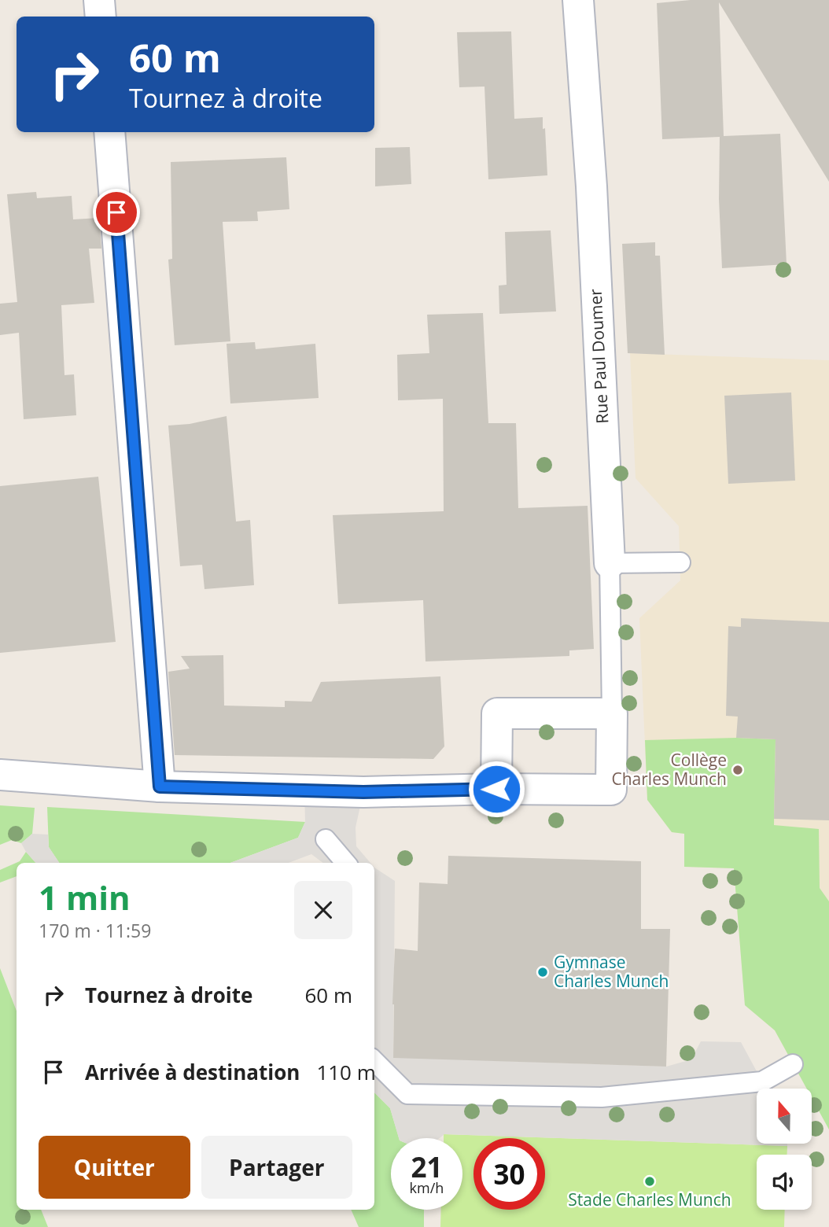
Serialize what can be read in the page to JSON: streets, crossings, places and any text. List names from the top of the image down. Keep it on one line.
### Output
{"streets":{"street":["Rue Paul Doumer"]},"places":["Collège Charles Munch","Gymnase Charles Munch","Stade Charles Munch"],"north":"top","page":{"turn":["60 m","Tournez à droite"],"heading":["1 min","170 m · 11:59"],"list":[{"name":"Tournez à droite","value":"60 m"},{"name":"Arrivée à destination","value":"110 m"}],"buttons":["Quitter","Partager"],"speed":"21 km/h","limit":"30"}}
